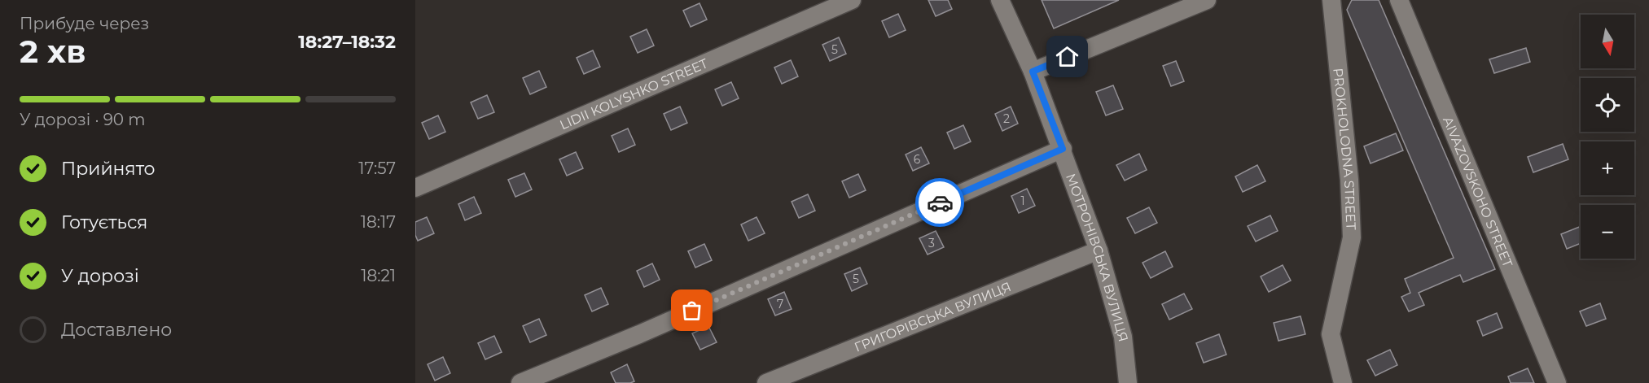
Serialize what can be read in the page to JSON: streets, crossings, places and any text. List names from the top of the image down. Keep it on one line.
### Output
{"streets":{"street":["LIDII KOLYSHKO STREET","PROKHOLODNA STREET","AIVAZOVSKOHO STREET","МОТРОНІВСЬКА ВУЛИЦЯ","ГРИГОРІВСЬКА ВУЛИЦЯ"]},"crossings":[["МОТРОНІВСЬКА ВУЛИЦЯ","ГРИГОРІВСЬКА ВУЛИЦЯ"]],"house_numbers":["5","2","6","1","3","5","7"],"north":"bottom","page":{"heading":["2 хв","Прибуде через","18:27–18:32"],"map_buttons":["+","−"],"bar":"У дорозі · 90 m","list":[["Прийнято","17:57"],["Готується","18:17"],["У дорозі","18:21"],"Доставлено"]}}
